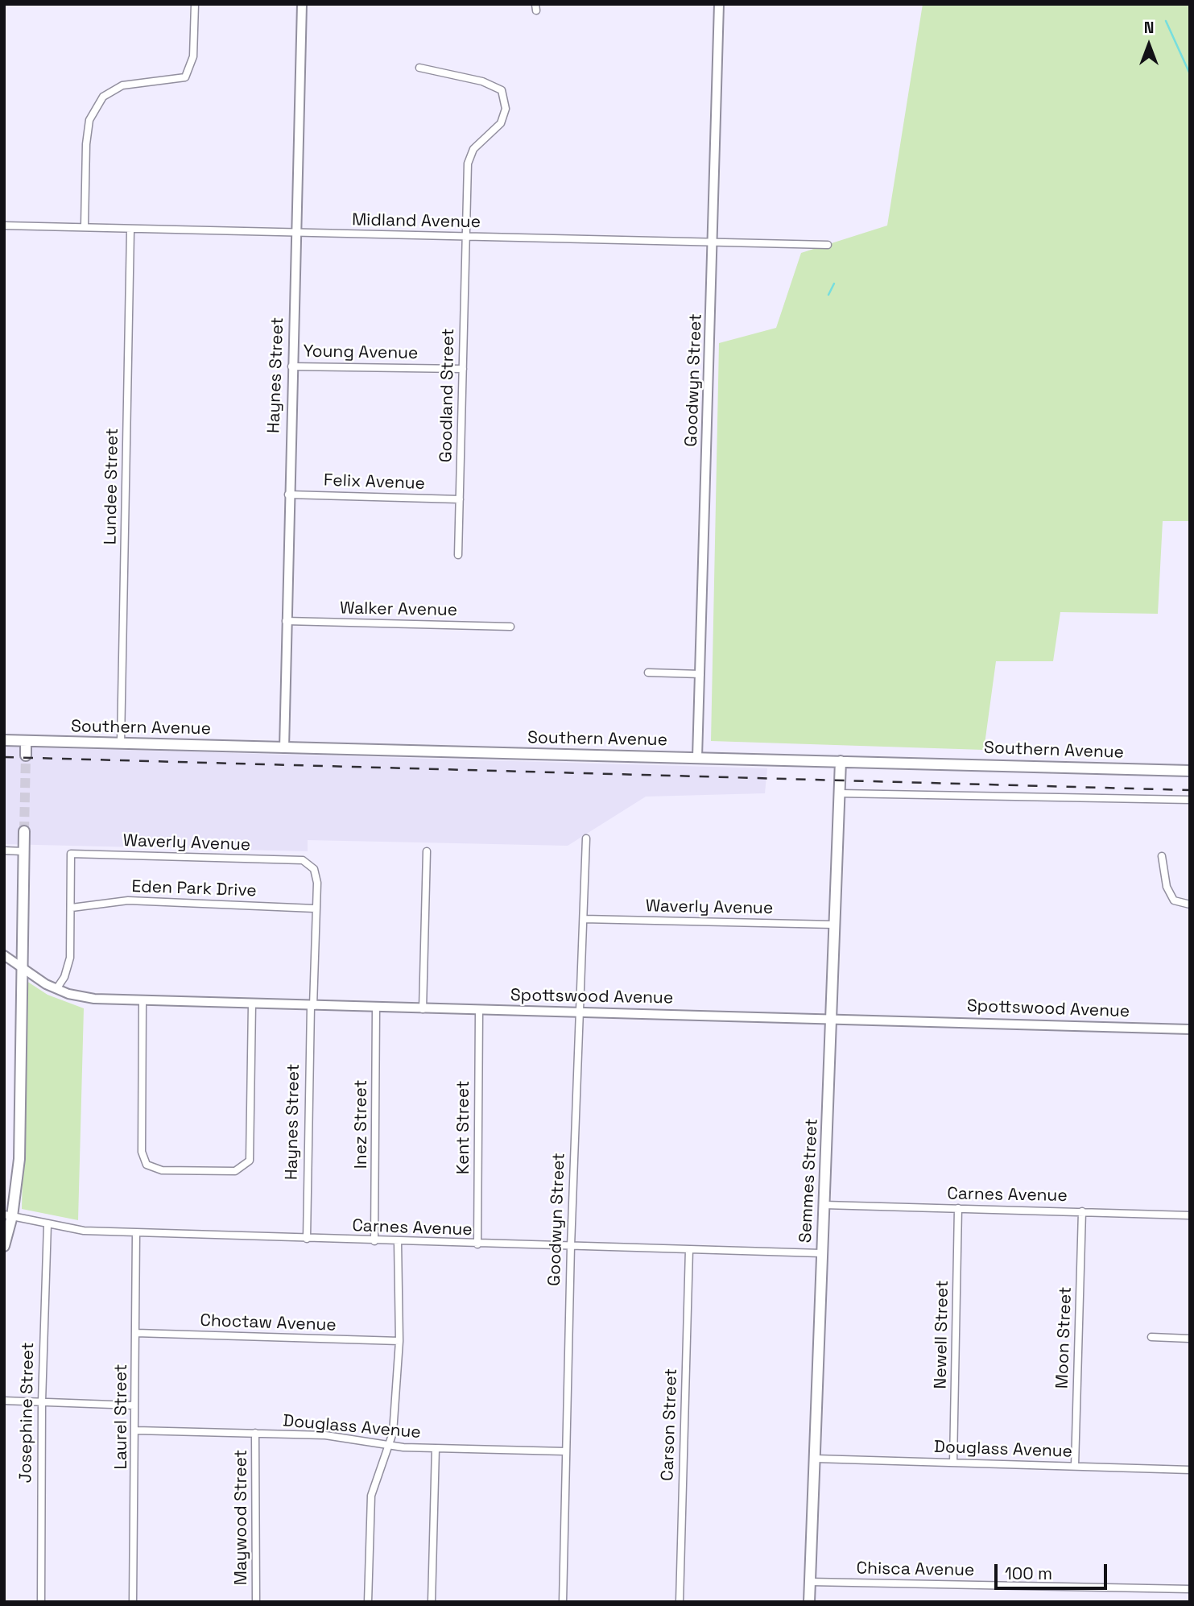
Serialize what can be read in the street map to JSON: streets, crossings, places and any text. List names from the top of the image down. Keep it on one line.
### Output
{"streets":{"main road":["Southern Avenue","Semmes Street"],"street":["Midland Avenue","Young Avenue","Haynes Street","Goodwyn Street","Goodland Street","Felix Avenue","Lundee Street","Walker Avenue","Waverly Avenue","Eden Park Drive","Spottswood Avenue","Inez Street","Kent Street","Carnes Avenue","Choctaw Avenue","Newell Street","Moon Street","Josephine Street","Laurel Street","Carson Street","Douglass Avenue","Maywood Street","Chisca Avenue"]},"crossings":[["Midland Avenue","Haynes Street"],["Midland Avenue","Goodwyn Street"],["Midland Avenue","Goodland Street"],["Midland Avenue","Lundee Street"],["Young Avenue","Haynes Street"],["Young Avenue","Goodland Street"],["Haynes Street","Felix Avenue"],["Haynes Street","Walker Avenue"],["Haynes Street","Southern Avenue"],["Haynes Street","Waverly Avenue"],["Haynes Street","Eden Park Drive"],["Haynes Street","Spottswood Avenue"],["Haynes Street","Carnes Avenue"],["Goodwyn Street","Southern Avenue"],["Goodwyn Street","Waverly Avenue"],["Goodwyn Street","Spottswood Avenue"],["Goodwyn Street","Carnes Avenue"],["Goodwyn Street","Douglass Avenue"],["Goodland Street","Felix Avenue"],["Lundee Street","Southern Avenue"],["Southern Avenue","Semmes Street"],["Waverly Avenue","Eden Park Drive"],["Waverly Avenue","Semmes Street"],["Spottswood Avenue","Inez Street"],["Spottswood Avenue","Kent Street"],["Spottswood Avenue","Semmes Street"],["Inez Street","Carnes Avenue"],["Kent Street","Carnes Avenue"],["Semmes Street","Carnes Avenue"],["Semmes Street","Douglass Avenue"],["Semmes Street","Chisca Avenue"],["Carnes Avenue","Newell Street"],["Carnes Avenue","Moon Street"],["Carnes Avenue","Josephine Street"],["Carnes Avenue","Laurel Street"],["Carnes Avenue","Carson Street"],["Choctaw Avenue","Laurel Street"],["Newell Street","Douglass Avenue"],["Moon Street","Douglass Avenue"],["Laurel Street","Douglass Avenue"],["Douglass Avenue","Maywood Street"]],"scale_bar":"100 m","north":"top"}
